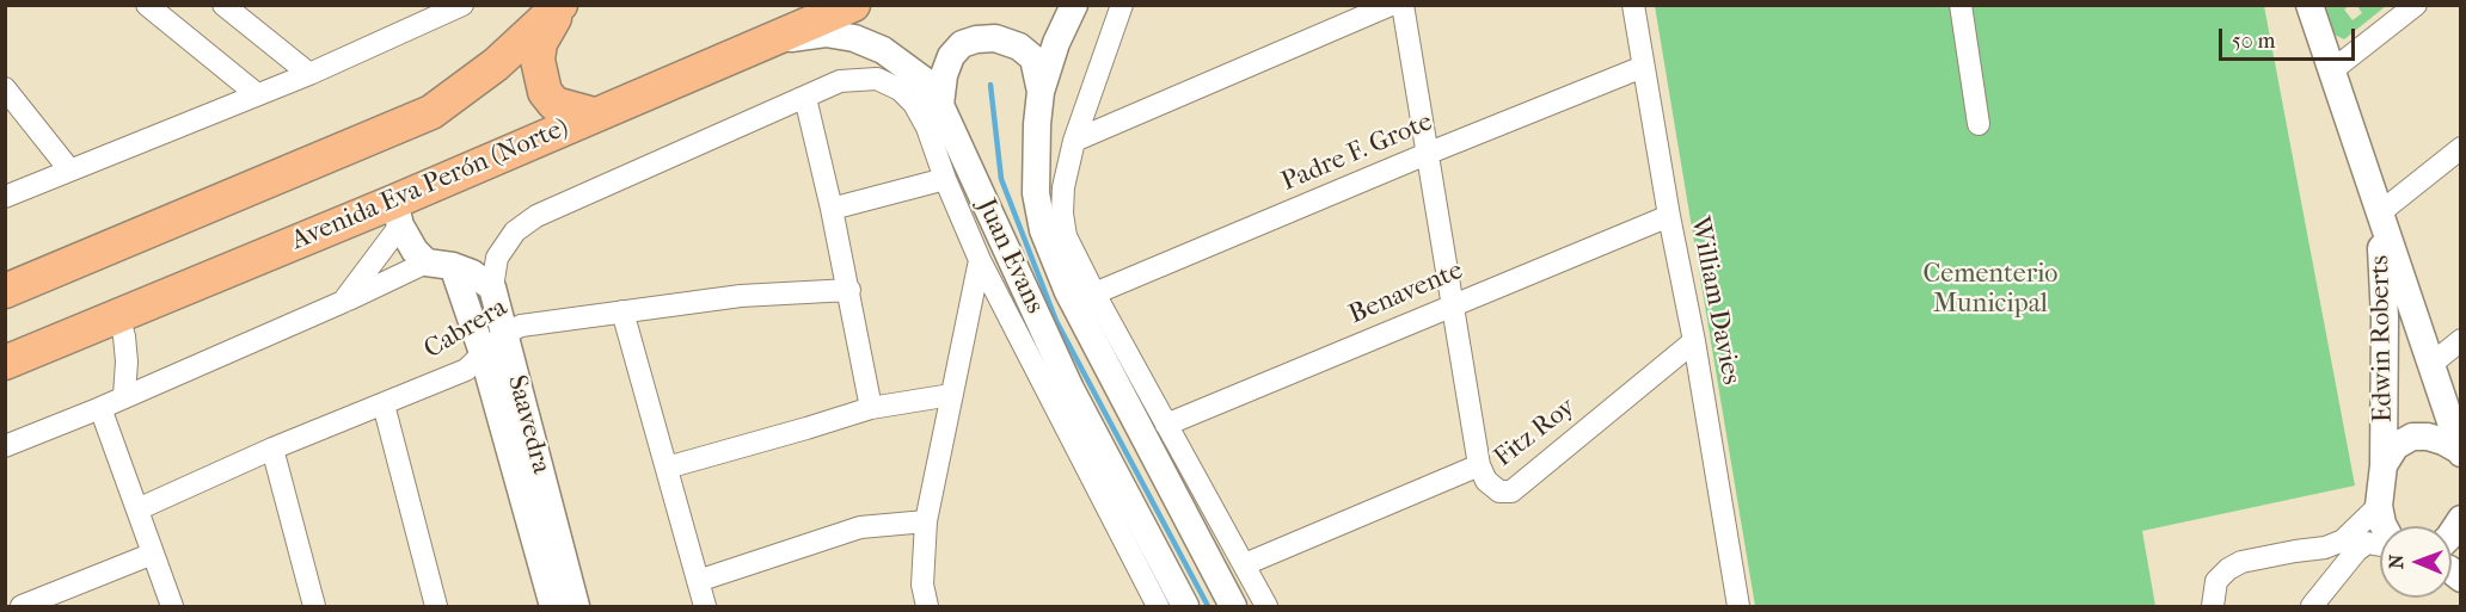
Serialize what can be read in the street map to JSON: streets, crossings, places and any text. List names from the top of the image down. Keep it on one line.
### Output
{"streets":{"main road":["Avenida Eva Perón (Norte)"],"street":["Padre F. Grote","Juan Evans","Benavente","William Davies","Cabrera","Edwin Roberts","Saavedra","Fitz Roy"]},"crossings":[["Padre F. Grote","William Davies"],["Avenida Eva Perón (Norte)","Juan Evans"],["Avenida Eva Perón (Norte)","Saavedra"],["Benavente","William Davies"],["William Davies","Fitz Roy"],["Cabrera","Saavedra"]],"parks":["Cementerio Municipal"],"scale_bar":"50 m","north":"left"}
